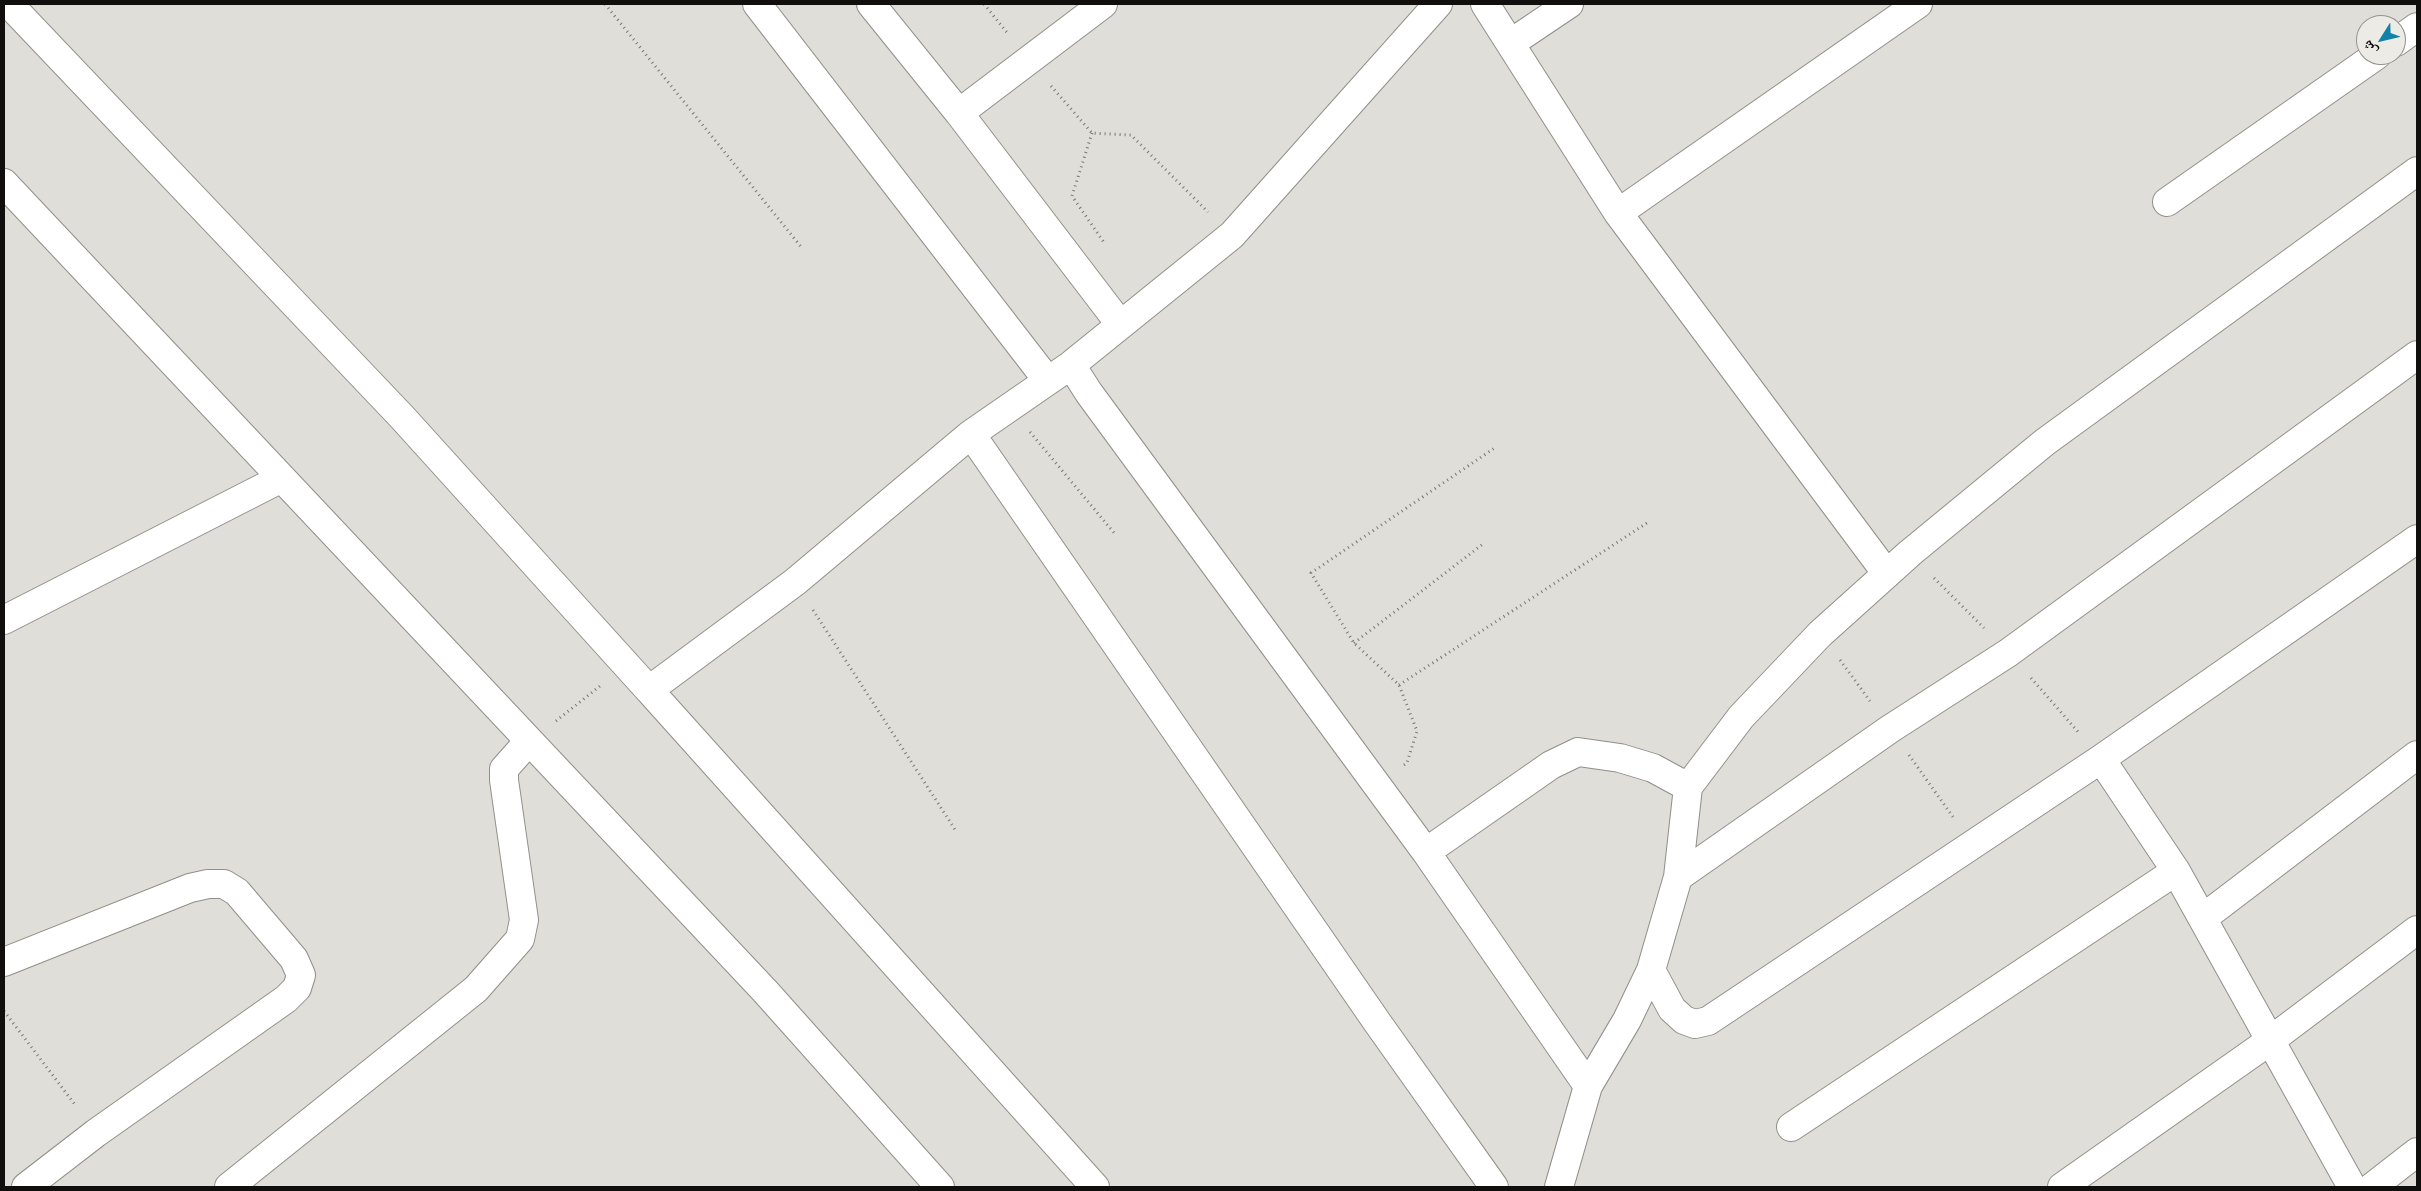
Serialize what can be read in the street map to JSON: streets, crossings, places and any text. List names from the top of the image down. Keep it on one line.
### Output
{"north":"bottom left"}
